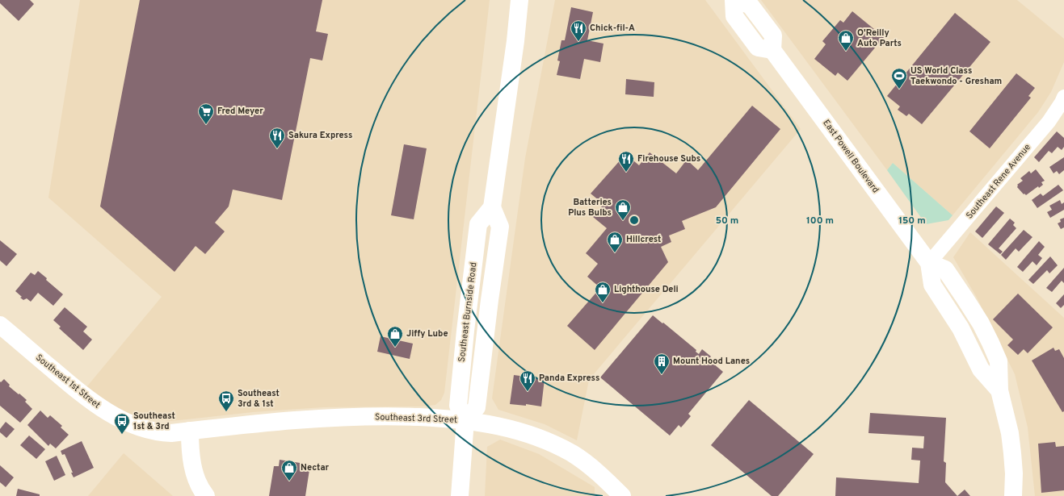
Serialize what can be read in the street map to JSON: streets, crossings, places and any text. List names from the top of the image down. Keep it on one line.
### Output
{"streets":{"main road":["East Powell Boulevard","Southeast 1st Street","Southeast 3rd Street"],"street":["Southeast Rene Avenue"]},"crossings":[["East Powell Boulevard","Southeast Rene Avenue"],["Southeast 1st Street","Southeast 3rd Street"]],"places":{"restaurant":["Chick-fil-A","Sakura Express","Firehouse Subs","Panda Express"],"shop":["O'Reilly Auto Parts","Batteries Plus Bulbs","Hillcrest","Lighthouse Deli","Jiffy Lube","Nectar"],"sports":["US World Class Taekwondo - Gresham"],"supermarket":["Fred Meyer"],"building":["Mount Hood Lanes"],"bus stop":["Southeast 3rd & 1st","Southeast 1st & 3rd"]},"rings":["50 m","100 m","150 m"]}
